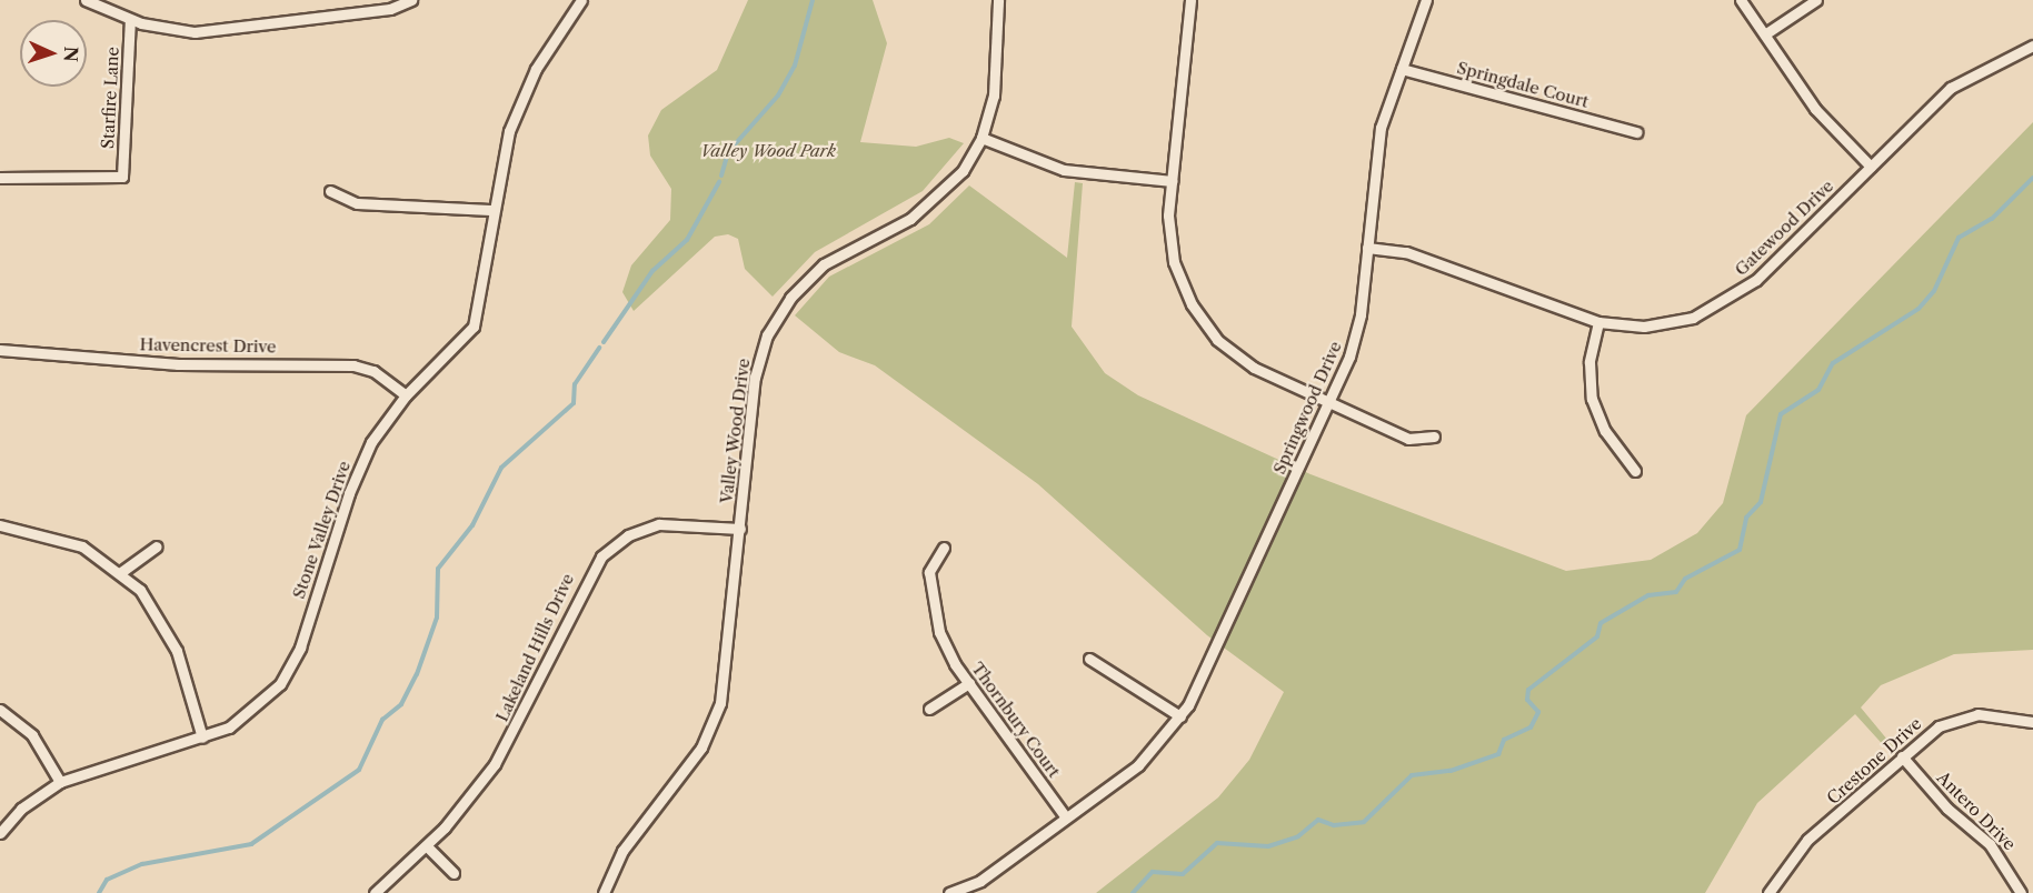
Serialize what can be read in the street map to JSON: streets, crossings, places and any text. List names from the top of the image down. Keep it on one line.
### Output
{"streets":{"street":["Springdale Court","Starfire Lane","Gatewood Drive","Havencrest Drive","Springwood Drive","Valley Wood Drive","Stone Valley Drive","Lakeland Hills Drive","Thornbury Court","Crestone Drive","Antero Drive"]},"crossings":[["Springdale Court","Springwood Drive"],["Gatewood Drive","Springwood Drive"],["Havencrest Drive","Stone Valley Drive"],["Springwood Drive","Thornbury Court"],["Valley Wood Drive","Lakeland Hills Drive"],["Crestone Drive","Antero Drive"]],"parks":["Valley Wood Park"],"north":"right"}
